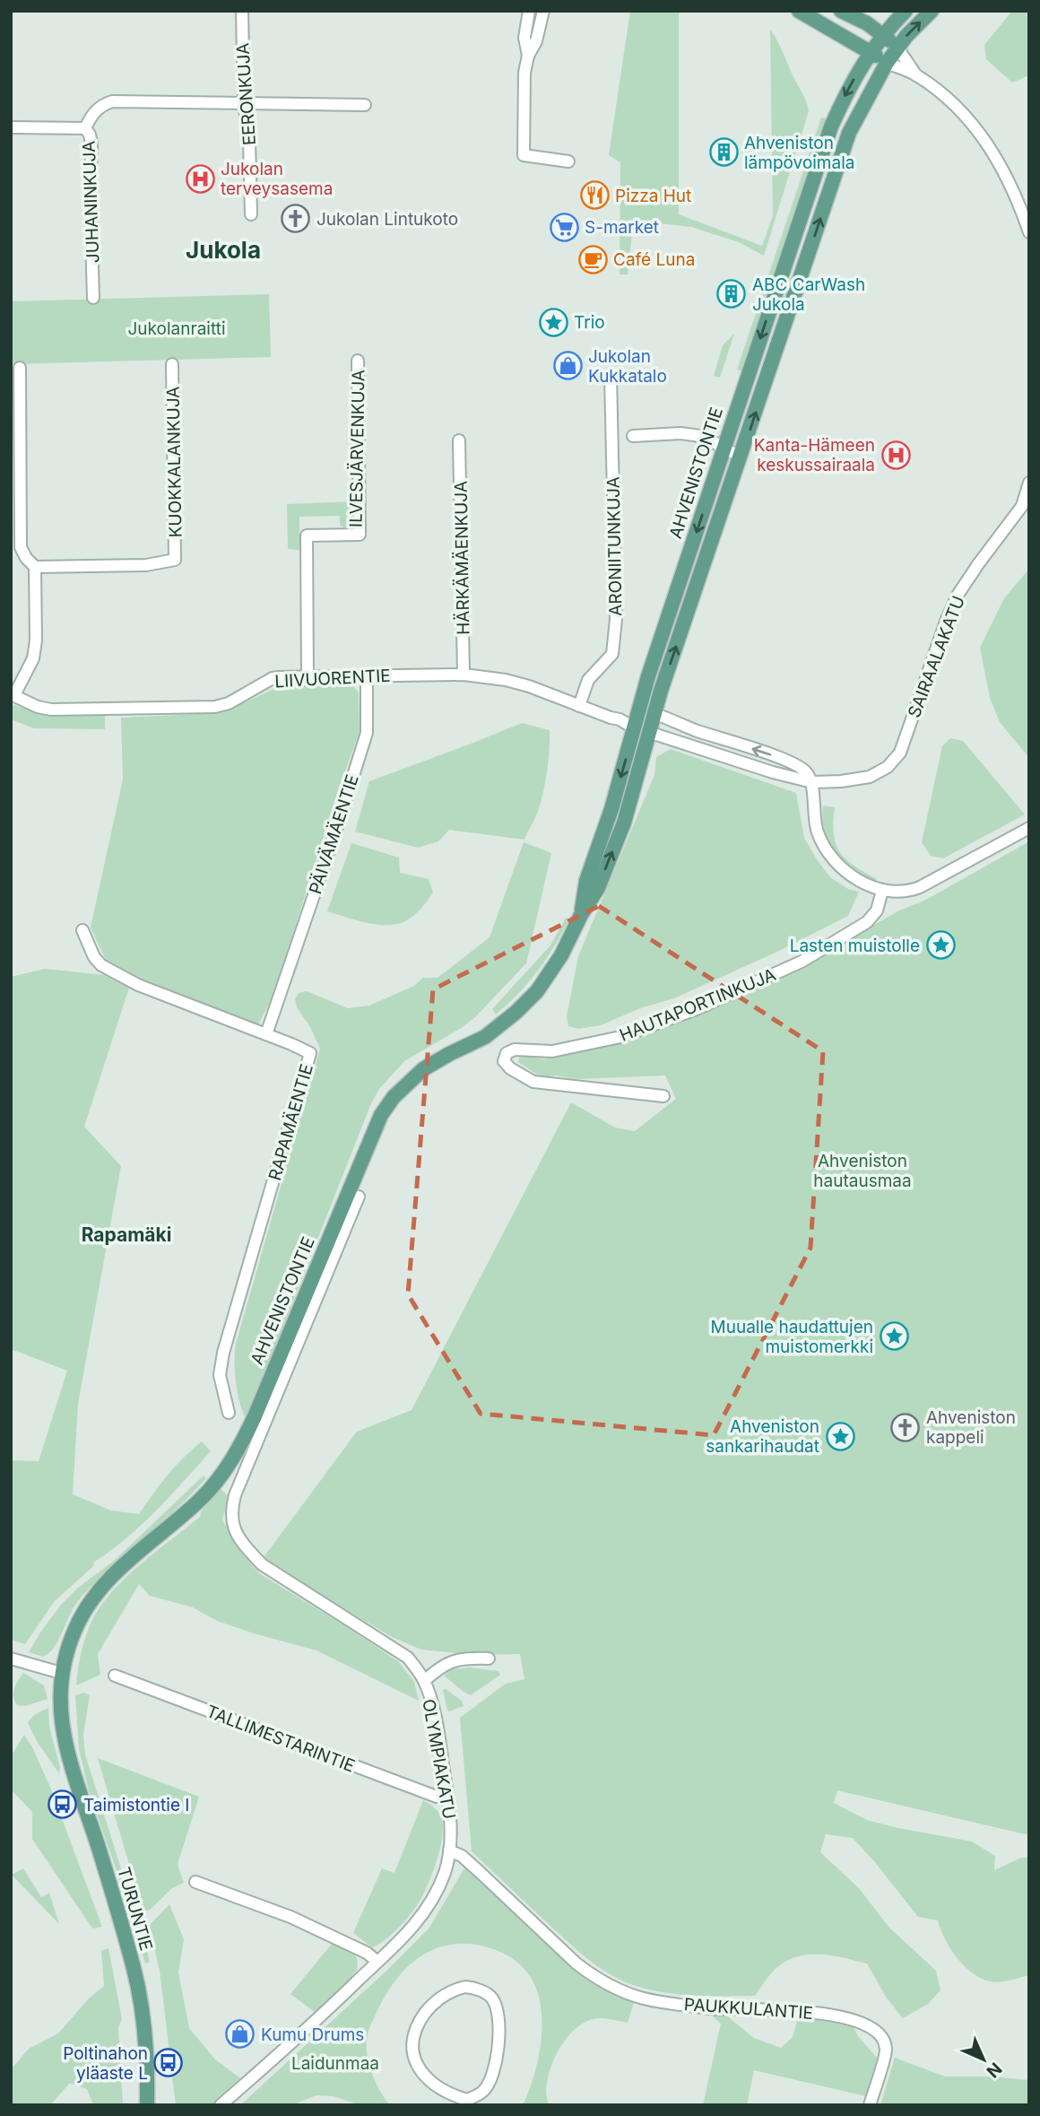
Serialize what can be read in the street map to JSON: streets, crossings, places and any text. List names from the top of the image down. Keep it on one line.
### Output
{"streets":{"main road":["AHVENISTONTIE","TURUNTIE"],"street":["EERONKUJA","JUHANINKUJA","ILVESJÄRVENKUJA","KUOKKALANKUJA","ARONIITUNKUJA","HÄRKÄMÄENKUJA","SAIRAALAKATU","LIIVUORENTIE","PÄIVÄMÄENTIE","HAUTAPORTINKUJA","RAPAMÄENTIE","TALLIMESTARINTIE","OLYMPIAKATU","PAUKKULANTIE"]},"crossings":[["EERONKUJA","JUHANINKUJA"],["ILVESJÄRVENKUJA","LIIVUORENTIE"],["AHVENISTONTIE","SAIRAALAKATU"],["AHVENISTONTIE","LIIVUORENTIE"],["AHVENISTONTIE","TURUNTIE"],["ARONIITUNKUJA","LIIVUORENTIE"],["HÄRKÄMÄENKUJA","LIIVUORENTIE"],["LIIVUORENTIE","PÄIVÄMÄENTIE"],["PÄIVÄMÄENTIE","RAPAMÄENTIE"],["TALLIMESTARINTIE","OLYMPIAKATU"],["OLYMPIAKATU","PAUKKULANTIE"]],"districts":["Jukola","Rapamäki"],"parks":["Jukolanraitti","Ahveniston hautausmaa","Laidunmaa"],"places":{"building":["Ahveniston lämpövoimala","ABC CarWash Jukola"],"hospital":["Jukolan terveysasema","Kanta-Hämeen keskussairaala"],"restaurant":["Pizza Hut"],"church":["Jukolan Lintukoto","Ahveniston kappeli"],"supermarket":["S-market"],"cafe":["Café Luna"],"place":["Trio","Lasten muistolle","Muualle haudattujen muistomerkki","Ahveniston sankarihaudat"],"shop":["Jukolan Kukkatalo","Kumu Drums"],"bus stop":["Taimistontie I","Poltinahon yläaste L"]},"north":"bottom right"}
